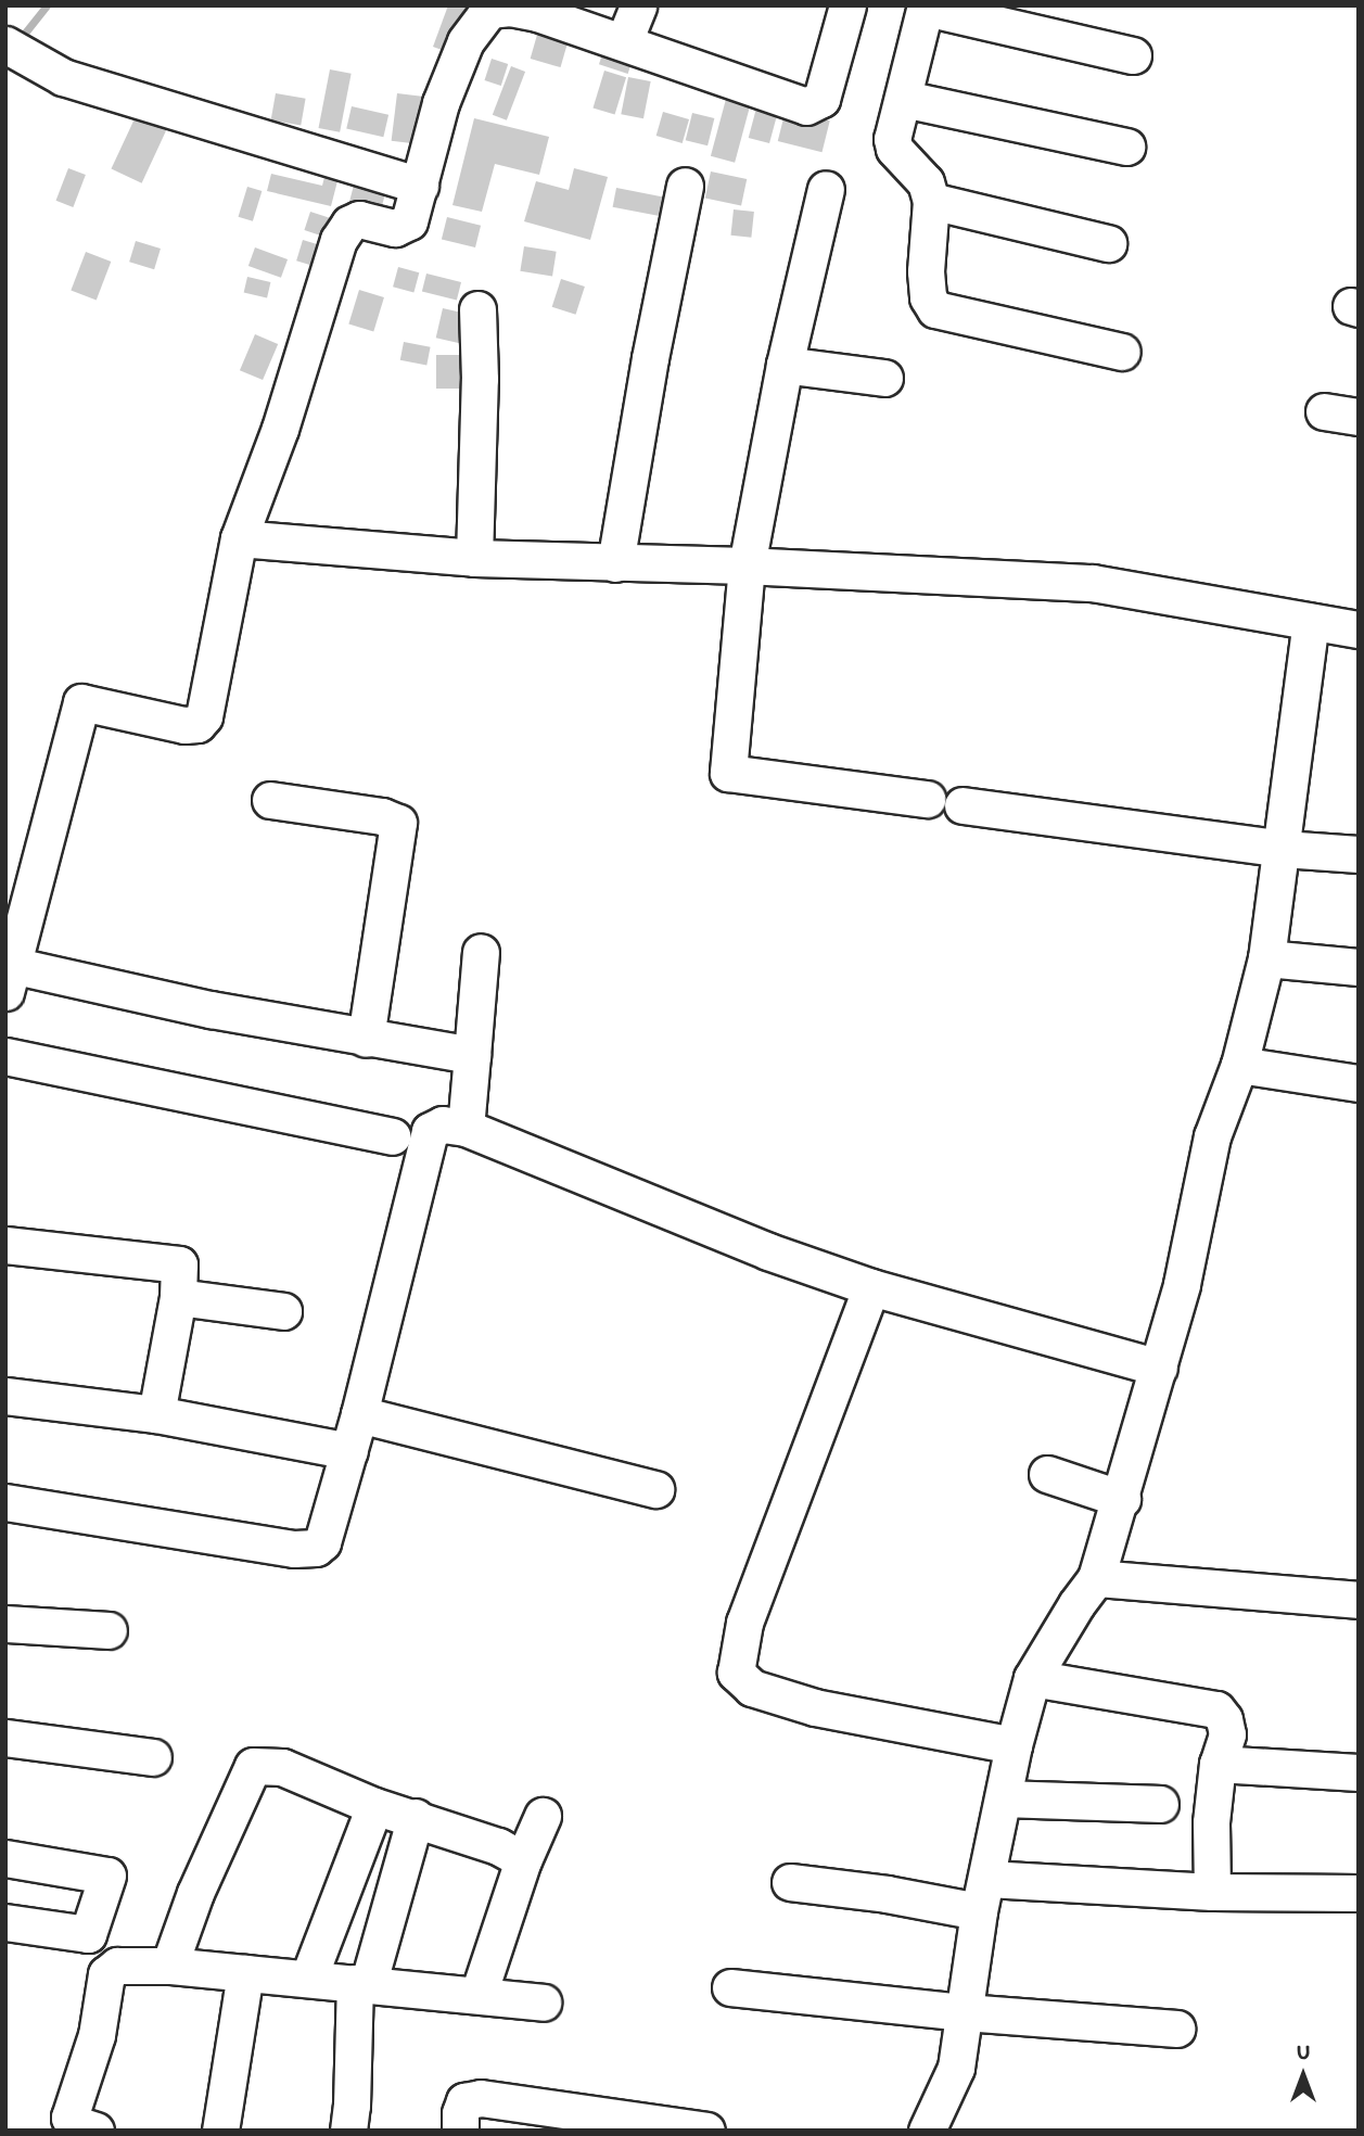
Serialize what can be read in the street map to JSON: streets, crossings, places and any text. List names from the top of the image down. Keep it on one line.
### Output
{"north":"top"}
